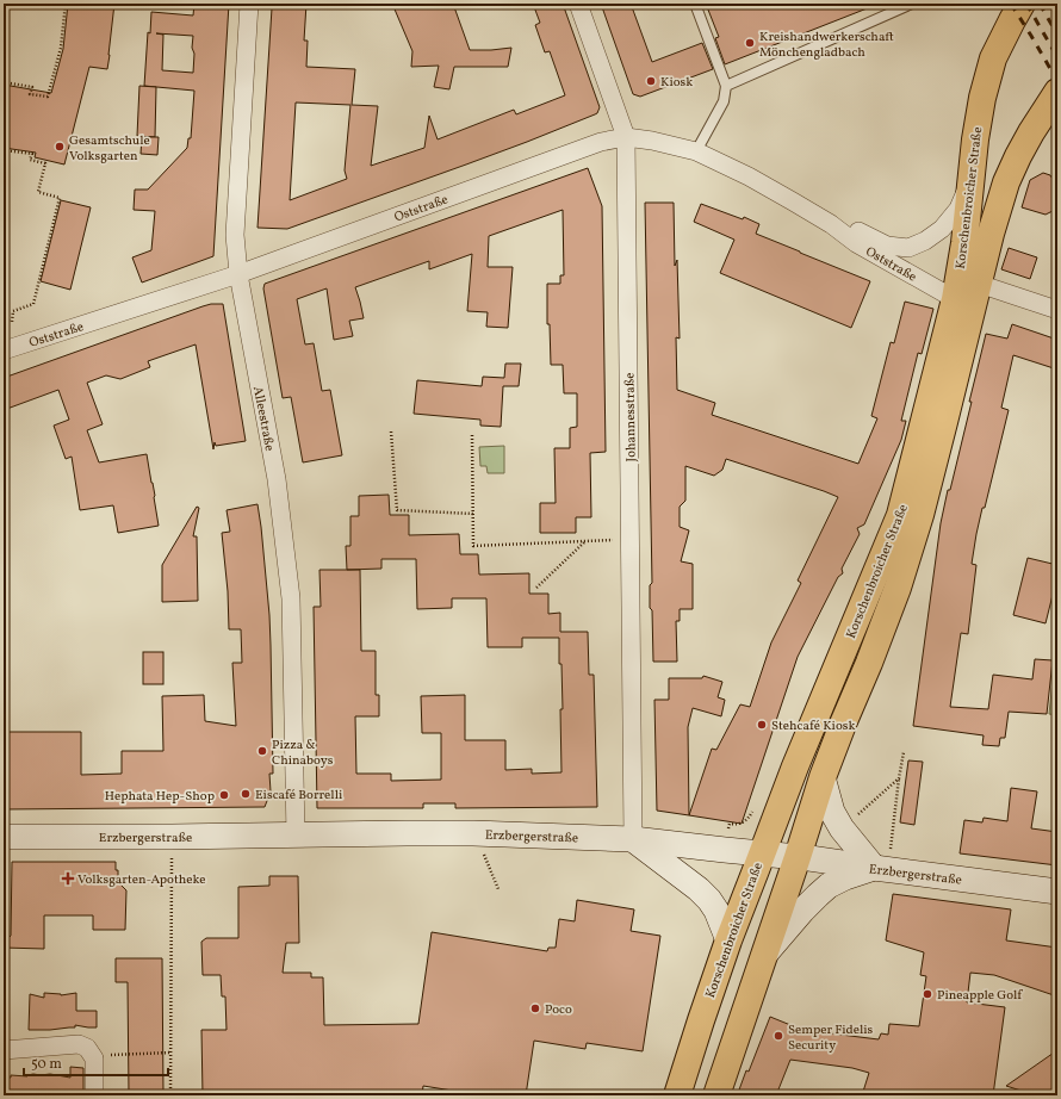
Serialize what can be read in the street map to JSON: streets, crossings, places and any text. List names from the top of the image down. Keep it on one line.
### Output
{"streets":{"main road":["Korschenbroicher Straße","Erzbergerstraße"],"street":["Oststraße","Johannesstraße","Alleestraße"]},"crossings":[["Korschenbroicher Straße","Oststraße"],["Korschenbroicher Straße","Erzbergerstraße"],["Oststraße","Johannesstraße"],["Oststraße","Alleestraße"],["Johannesstraße","Erzbergerstraße"],["Alleestraße","Erzbergerstraße"]],"places":{"other":["Kreishandwerkerschaft Mönchengladbach","Kiosk","Gesamtschule Volksgarten","Stehcafé Kiosk","Pizza & Chinaboys","Eiscafé Borrelli","Hephata Hep-Shop","Pineapple Golf","Poco","Semper Fidelis Security"],"health":["Volksgarten-Apotheke"]},"scale_bar":"50 m"}
